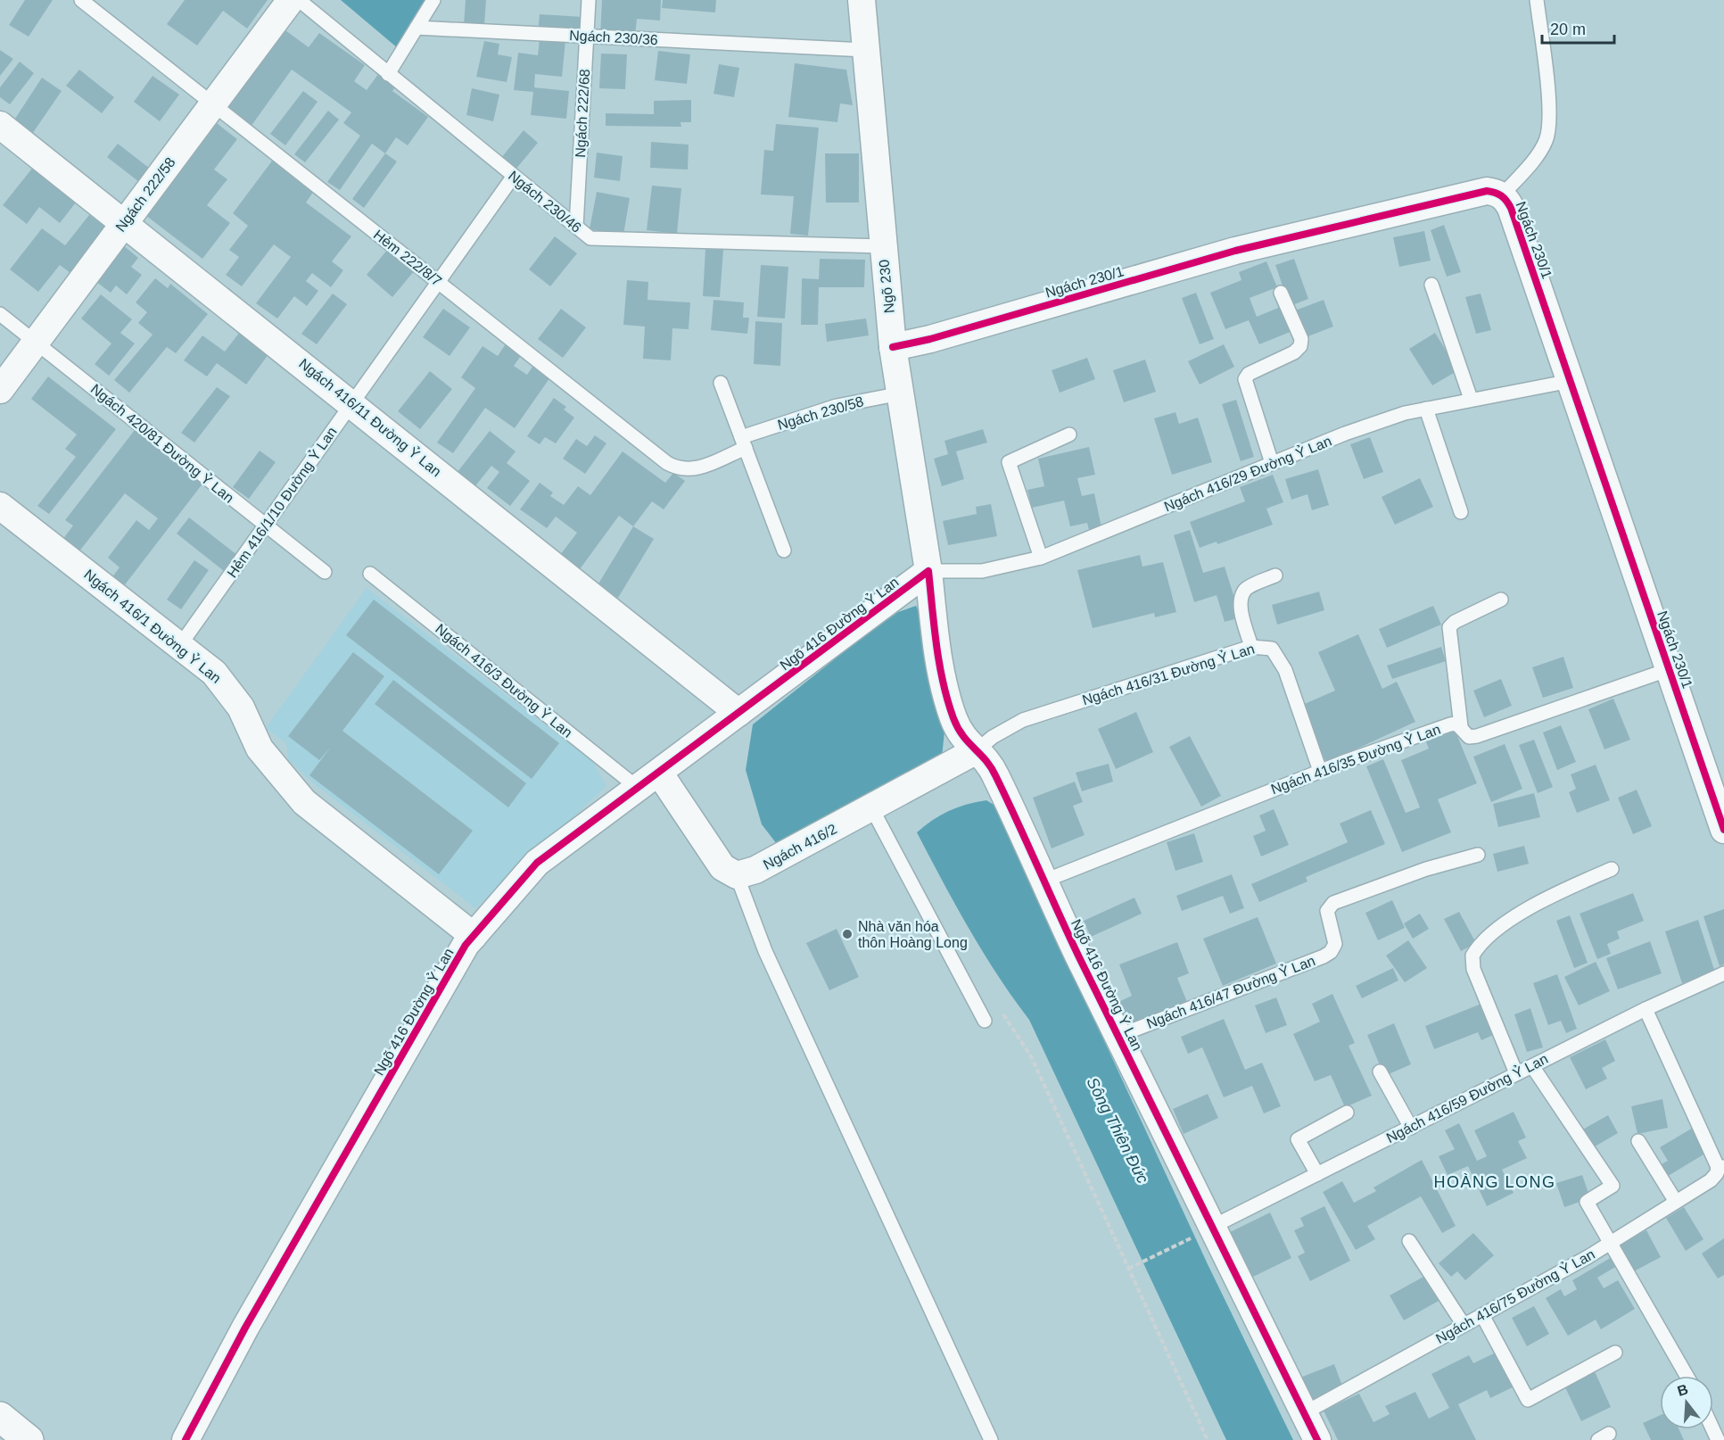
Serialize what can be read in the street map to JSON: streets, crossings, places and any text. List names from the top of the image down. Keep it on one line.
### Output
{"streets":{"street":["Ngách 222/58","Ngách 230/1","Ngõ 230","Ngách 416/11 Đường Ỷ Lan","Ngõ 416 Đường Ỷ Lan","Ngách 416/1 Đường Ỷ Lan","Ngách 416/2"],"lane":["Ngách 230/36","Ngách 222/68","Ngách 230/46","Hẻm 222/8/7","Ngách 230/58","Ngách 420/81 Đường Ỷ Lan","Ngách 416/29 Đường Ỷ Lan","Hẻm 416/1/10 Đường Ỷ Lan","Ngách 416/31 Đường Ỷ Lan","Ngách 416/3 Đường Ỷ Lan","Ngách 416/35 Đường Ỷ Lan","Ngách 416/47 Đường Ỷ Lan","Ngách 416/59 Đường Ỷ Lan","Ngách 416/75 Đường Ỷ Lan"]},"crossings":[["Ngách 230/36","Ngách 222/68"],["Ngách 230/36","Ngõ 230"],["Ngách 222/68","Ngách 230/46"],["Ngách 222/58","Hẻm 222/8/7"],["Ngách 222/58","Ngách 416/11 Đường Ỷ Lan"],["Ngách 222/58","Ngách 420/81 Đường Ỷ Lan"],["Ngách 230/46","Ngõ 230"],["Ngách 230/46","Hẻm 416/1/10 Đường Ỷ Lan"],["Ngách 230/1","Ngõ 230"],["Ngách 230/1","Ngách 416/29 Đường Ỷ Lan"],["Ngách 230/1","Ngách 416/35 Đường Ỷ Lan"],["Hẻm 222/8/7","Ngách 230/58"],["Hẻm 222/8/7","Hẻm 416/1/10 Đường Ỷ Lan"],["Ngõ 230","Ngách 230/58"],["Ngõ 230","Ngách 416/29 Đường Ỷ Lan"],["Ngõ 230","Ngõ 416 Đường Ỷ Lan"],["Ngách 416/11 Đường Ỷ Lan","Hẻm 416/1/10 Đường Ỷ Lan"],["Ngách 416/11 Đường Ỷ Lan","Ngõ 416 Đường Ỷ Lan"],["Ngách 420/81 Đường Ỷ Lan","Hẻm 416/1/10 Đường Ỷ Lan"],["Ngách 416/29 Đường Ỷ Lan","Ngõ 416 Đường Ỷ Lan"],["Hẻm 416/1/10 Đường Ỷ Lan","Ngách 416/1 Đường Ỷ Lan"],["Ngõ 416 Đường Ỷ Lan","Ngách 416/1 Đường Ỷ Lan"],["Ngõ 416 Đường Ỷ Lan","Ngách 416/31 Đường Ỷ Lan"],["Ngõ 416 Đường Ỷ Lan","Ngách 416/3 Đường Ỷ Lan"],["Ngõ 416 Đường Ỷ Lan","Ngách 416/35 Đường Ỷ Lan"],["Ngõ 416 Đường Ỷ Lan","Ngách 416/2"],["Ngõ 416 Đường Ỷ Lan","Ngách 416/47 Đường Ỷ Lan"],["Ngõ 416 Đường Ỷ Lan","Ngách 416/59 Đường Ỷ Lan"],["Ngõ 416 Đường Ỷ Lan","Ngách 416/75 Đường Ỷ Lan"],["Ngách 416/31 Đường Ỷ Lan","Ngách 416/35 Đường Ỷ Lan"],["Ngách 416/31 Đường Ỷ Lan","Ngách 416/2"]],"districts":["HOÀNG LONG"],"water":["Sông Thiên Đức"],"places":["Nhà văn hóa thôn Hoàng Long"],"scale_bar":"20 m","north":"top"}
